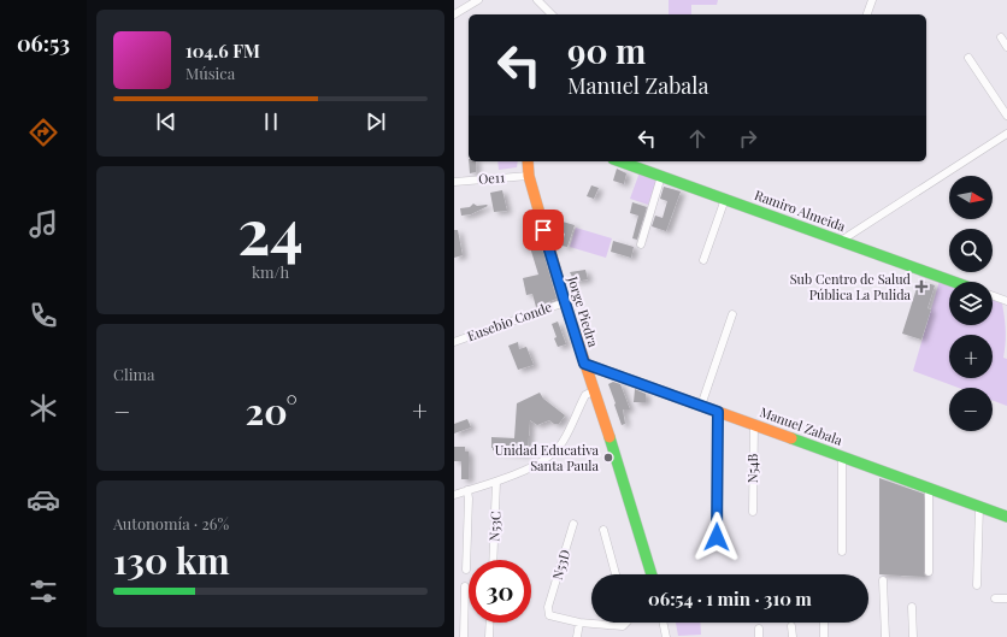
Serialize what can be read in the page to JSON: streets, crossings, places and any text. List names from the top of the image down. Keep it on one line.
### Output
{"streets":{"street":["Oe11","Ramiro Almeida","Jorge Piedra","Eusebio Conde","Manuel Zabala","N54B","N53C","N53D"]},"crossings":[["Oe11","Jorge Piedra"],["Jorge Piedra","Eusebio Conde"],["Jorge Piedra","Manuel Zabala"],["Manuel Zabala","N54B"]],"places":{"health":["Sub Centro de Salud Pública La Pulida"],"other":["Unidad Educativa Santa Paula"]},"north":"right","page":{"tabs":"06:53","turn":["90 m","Manuel Zabala"],"song":["104.6 FM","Música"],"tile":[["24","km/h"],"Clima",["Autonomía · 26%","130 km"]],"map_buttons":["+","−"],"heat":["−","20°","+"],"limit":"30","trip":"06:54 · 1 min · 310 m"}}
